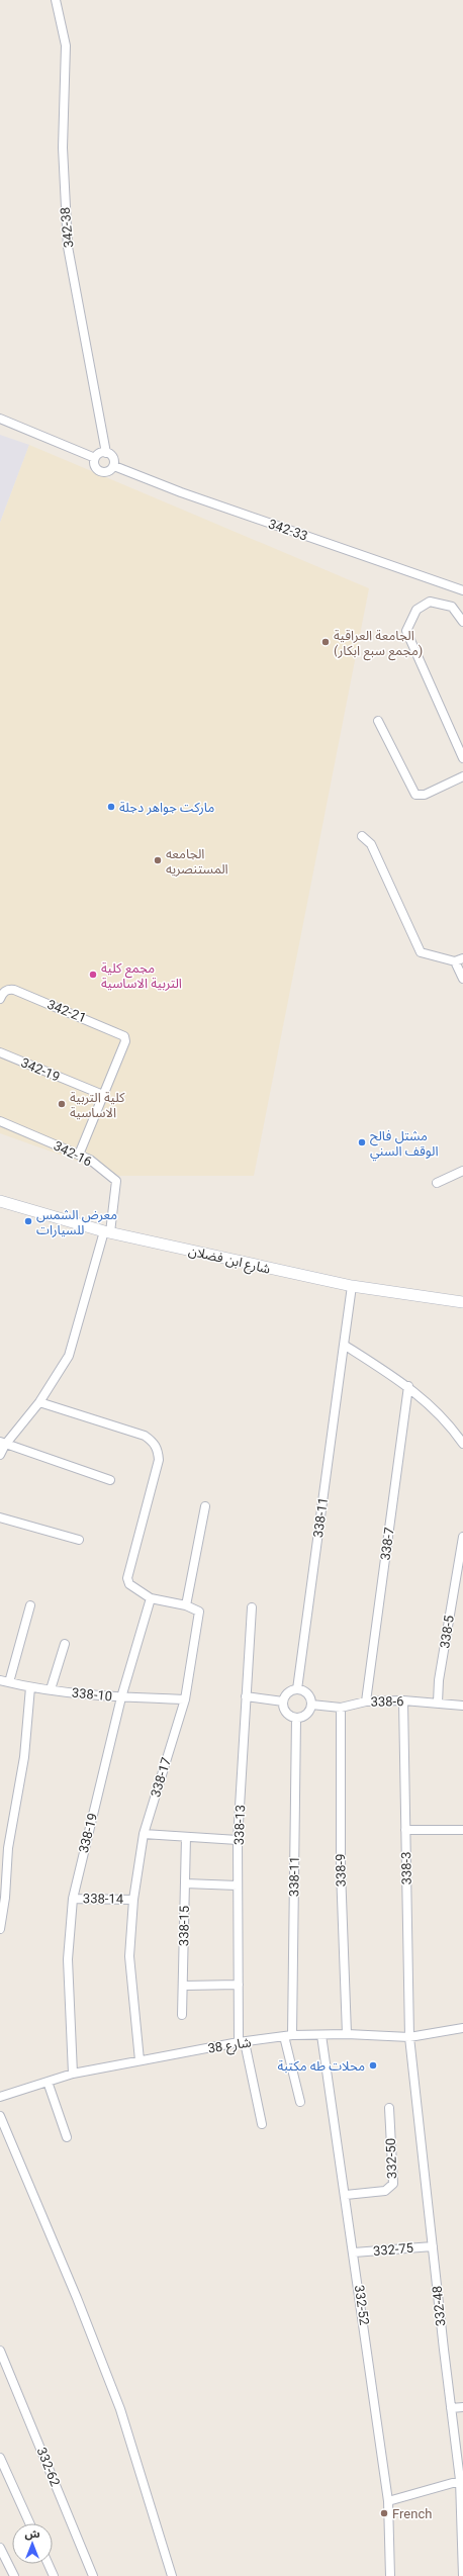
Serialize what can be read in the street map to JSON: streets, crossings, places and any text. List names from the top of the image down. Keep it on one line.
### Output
{"streets":{"street":["342-38","342-33","342-21","342-19","342-16","شارع ابن فضلان","338-11","338-7","338-5","338-10","338-6","338-17","338-13","338-19","338-3","338-9","338-14","338-15","شارع 38","332-50","332-75","332-52","332-48","332-62"]},"crossings":[["342-38","342-33"],["342-21","342-19"],["342-16","شارع ابن فضلان"],["شارع ابن فضلان","338-11"],["338-11","338-6"],["338-11","شارع 38"],["338-7","338-6"],["338-5","338-6"],["338-10","338-17"],["338-10","338-19"],["338-6","338-3"],["338-6","338-9"],["338-17","338-14"],["338-17","شارع 38"],["338-13","شارع 38"],["338-19","338-14"],["338-19","شارع 38"],["338-3","شارع 38"],["338-3","332-48"],["338-9","شارع 38"],["شارع 38","332-52"],["شارع 38","332-48"],["332-50","332-52"],["332-75","332-52"],["332-75","332-48"]],"places":["الجامعة العراقية (مجمع سبع ابكار)","ماركت جواهر دجلة","الجامعه المستنصريه","مجمع كلية التربية الاساسية","كلية التربية الاساسية","مشتل فالح الوقف السني","معرض الشمس للسيارات","محلات طه مكتبة","French"],"north":"top"}
